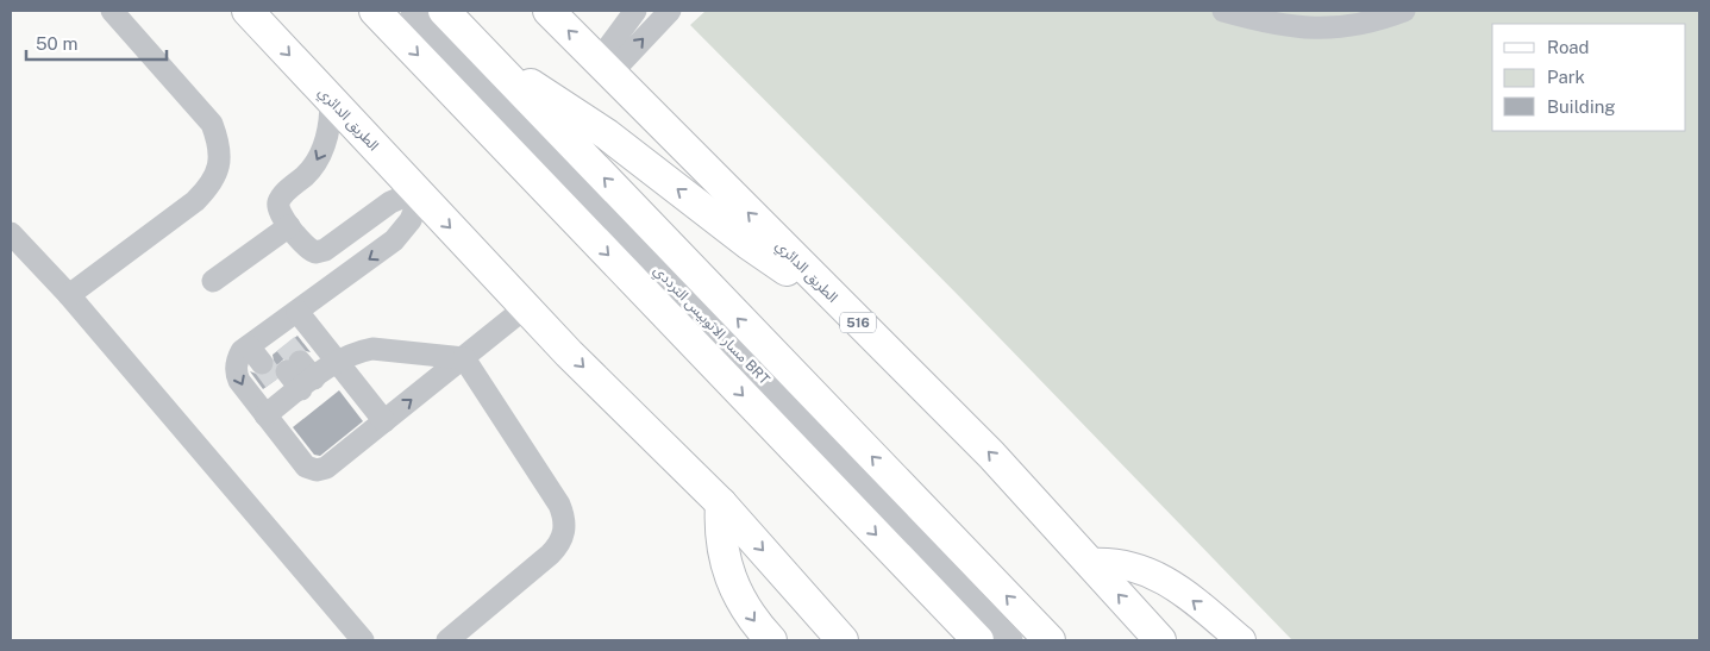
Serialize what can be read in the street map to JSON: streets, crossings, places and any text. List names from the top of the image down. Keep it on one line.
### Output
{"streets":{"highway":["الطريق الدائري","516"],"street":["مسار الاتوبيس الترددي BRT"]},"crossings":[["الطريق الدائري","516"]],"legend":["Road","Park","Building"],"scale_bar":"50 m"}
